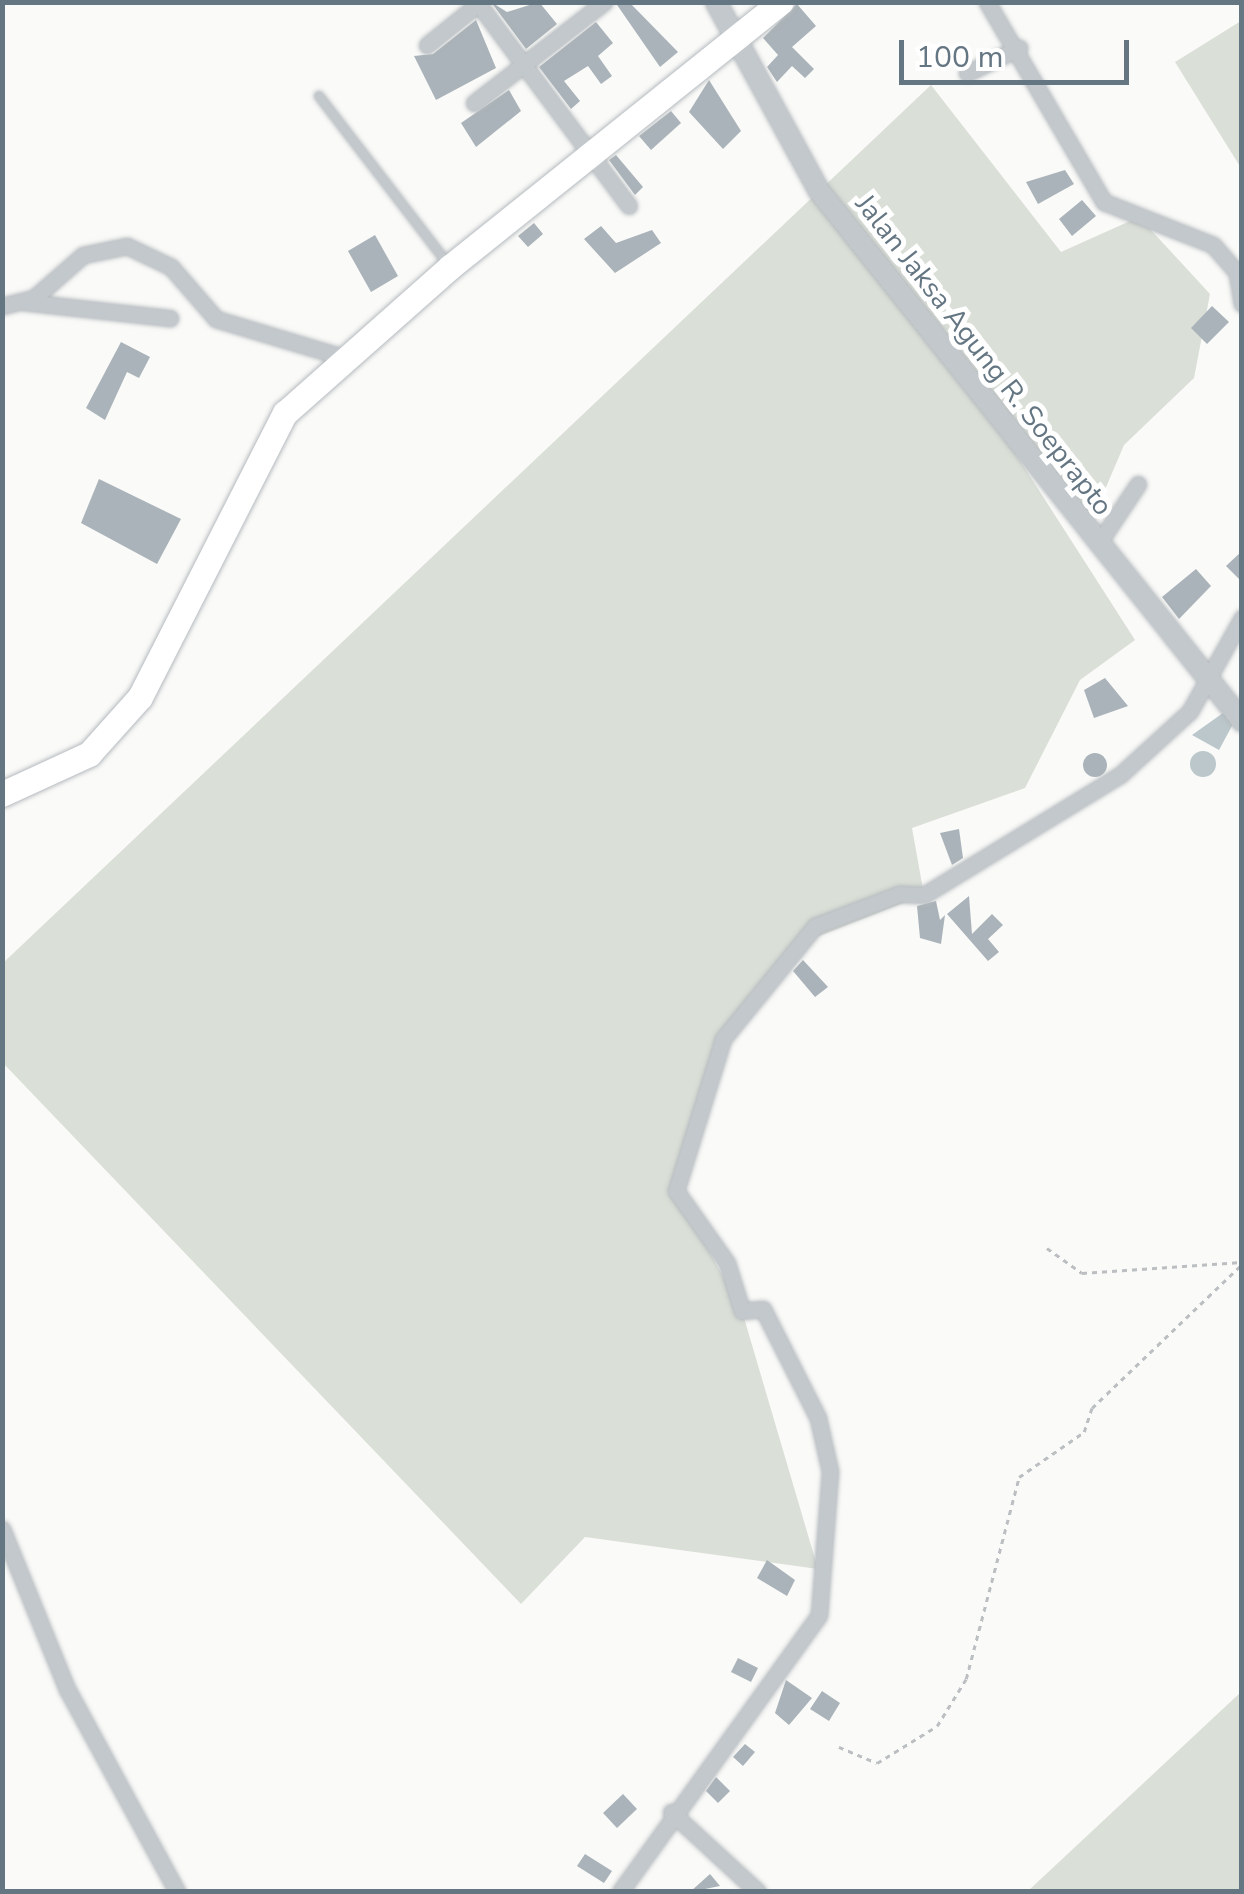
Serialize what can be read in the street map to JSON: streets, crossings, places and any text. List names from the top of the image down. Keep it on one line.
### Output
{"streets":{"street":["Jalan Jaksa Agung R. Soeprapto"]},"scale_bar":"100 m"}
